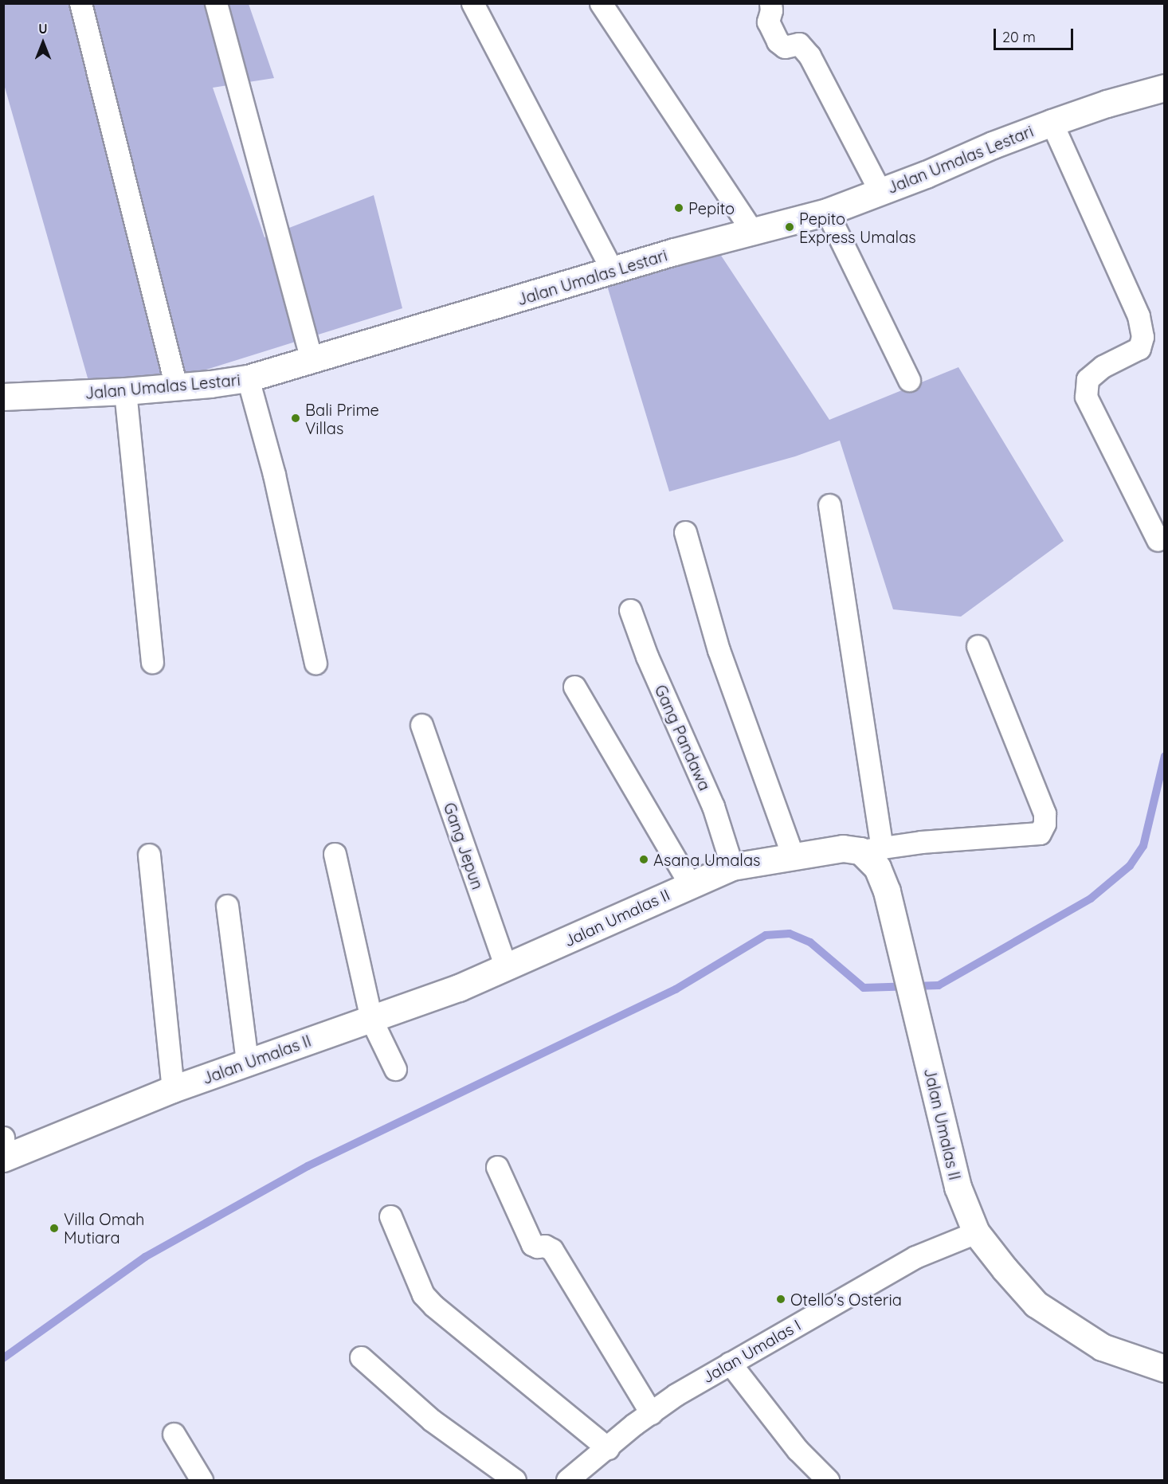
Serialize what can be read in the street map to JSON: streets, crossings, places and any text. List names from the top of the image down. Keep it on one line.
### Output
{"streets":{"street":["Jalan Umalas Lestari","Gang Pandawa","Gang Jepun","Jalan Umalas II","Jalan Umalas I"]},"crossings":[["Gang Pandawa","Jalan Umalas II"],["Gang Jepun","Jalan Umalas II"],["Jalan Umalas II","Jalan Umalas I"]],"places":["Pepito","Pepito Express Umalas","Bali Prime Villas","Asana Umalas","Villa Omah Mutiara","Otello's Osteria"],"scale_bar":"20 m","north":"top"}
